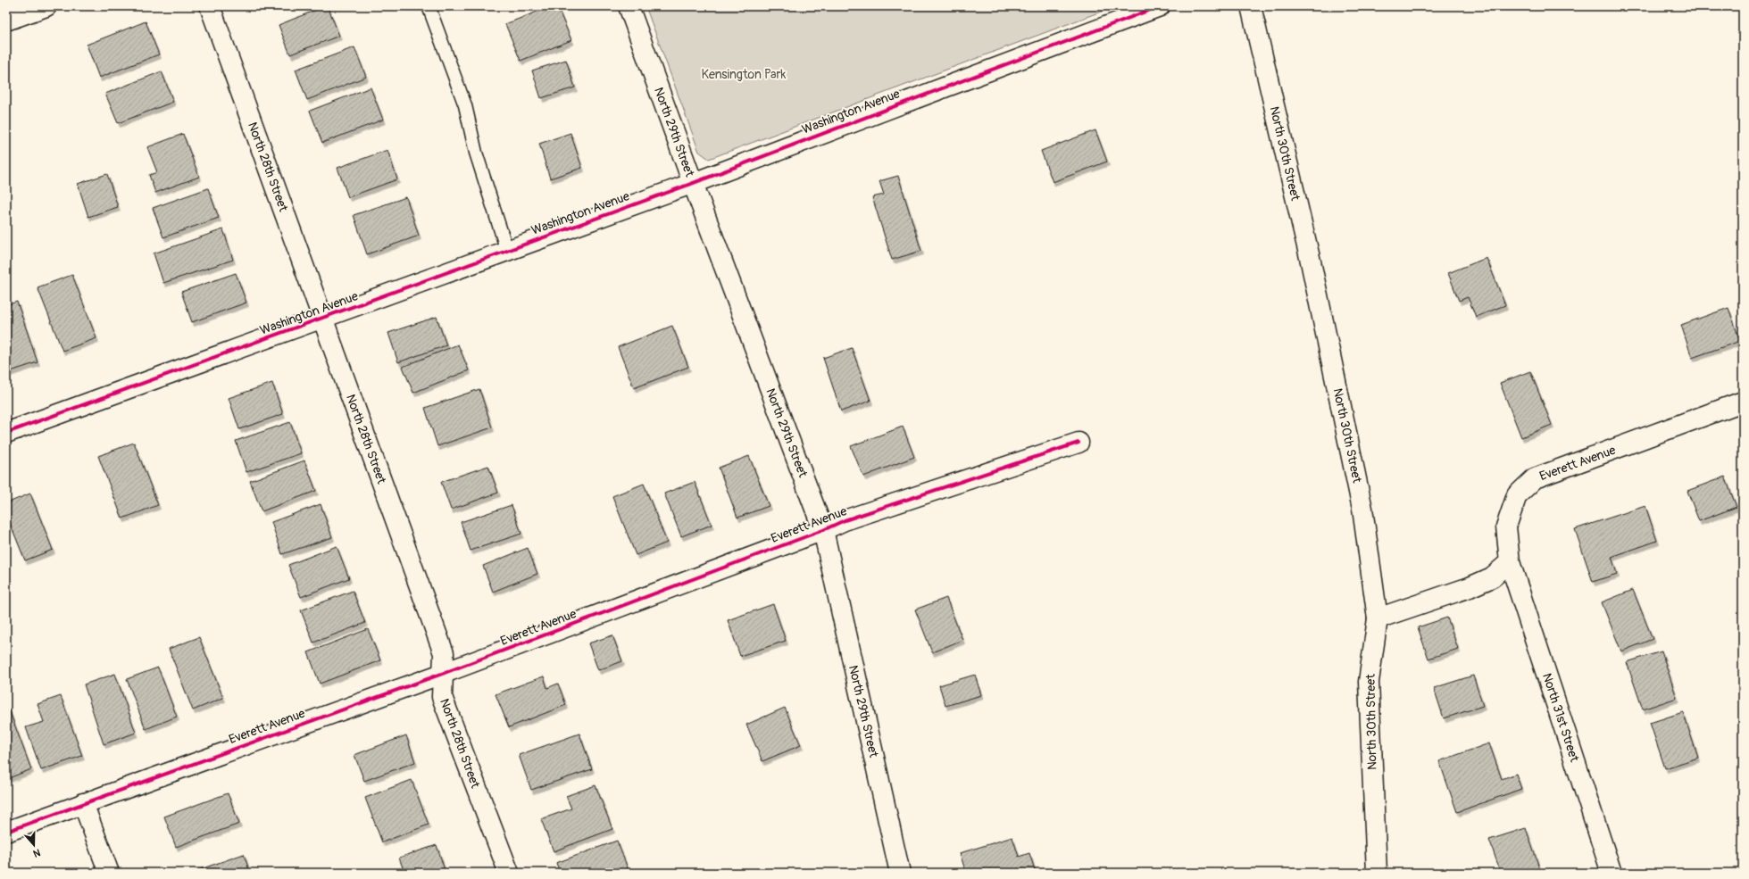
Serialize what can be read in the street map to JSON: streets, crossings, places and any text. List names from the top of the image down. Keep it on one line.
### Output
{"streets":{"street":["Washington Avenue","North 29th Street","North 30th Street","North 28th Street","Everett Avenue","North 31st Street"]},"crossings":[["Washington Avenue","North 29th Street"],["Washington Avenue","North 28th Street"],["North 29th Street","Everett Avenue"],["North 28th Street","Everett Avenue"],["Everett Avenue","North 31st Street"]],"parks":["Kensington Park"],"north":"bottom"}
